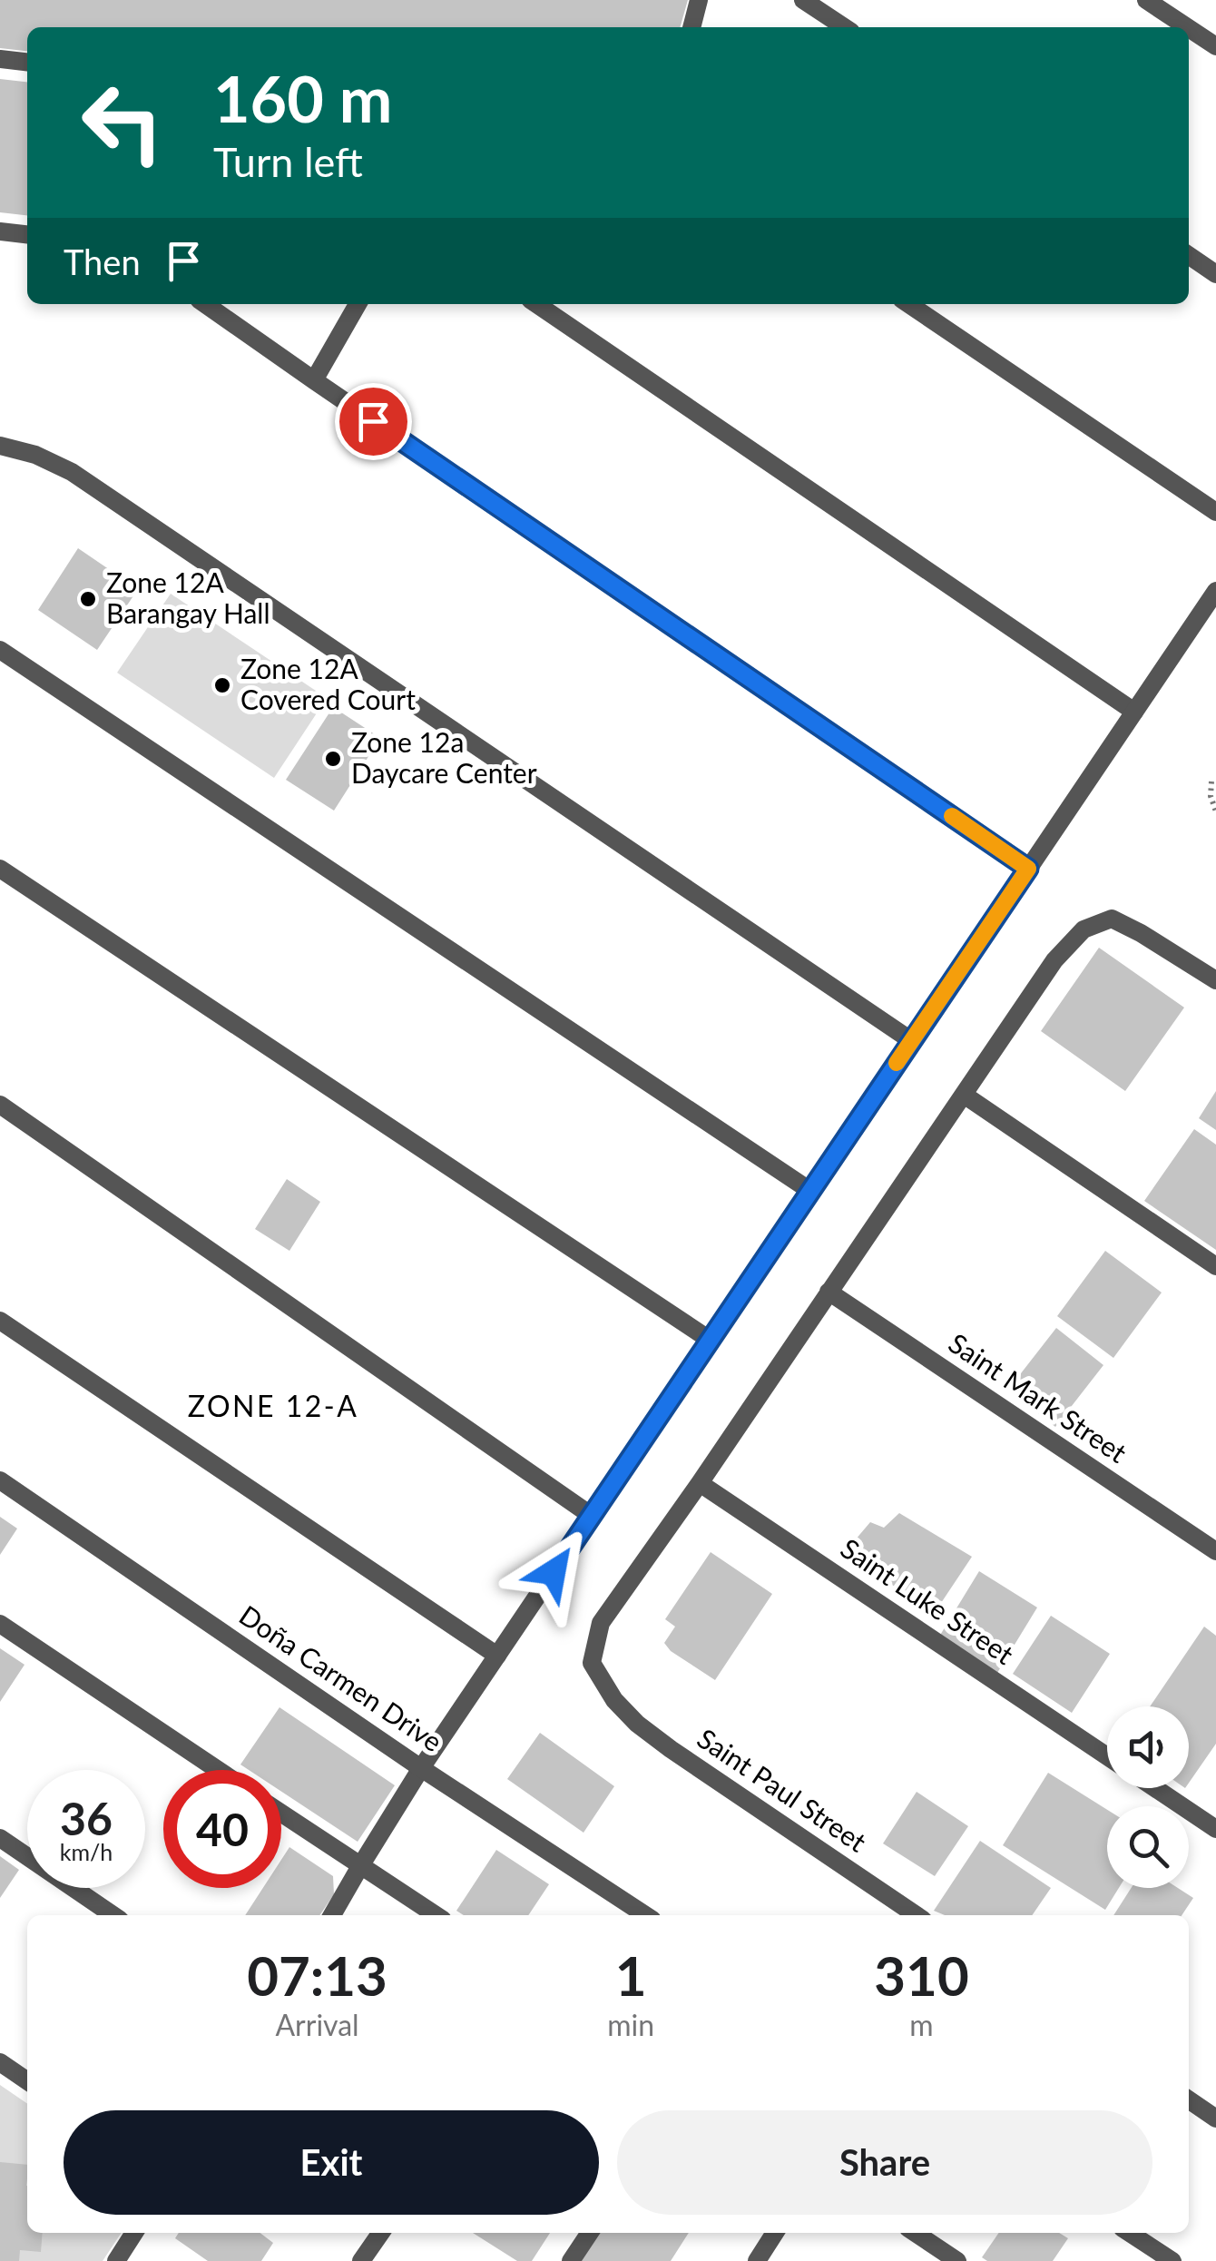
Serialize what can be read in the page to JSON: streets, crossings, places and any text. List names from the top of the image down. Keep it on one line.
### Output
{"streets":{"street":["Saint Mark Street","Saint Luke Street","Doña Carmen Drive","Saint Paul Street"]},"crossings":[["Saint Mark Street","Saint Paul Street"],["Saint Luke Street","Saint Paul Street"]],"districts":["ZONE 12-A"],"places":["Zone 12A Barangay Hall","Zone 12A Covered Court","Zone 12a Daycare Center"],"page":{"turn":["160 m","Turn left"],"then":"Then","speed":"36 km/h","limit":"40","eta":["07:13","Arrival","1","min","310","m"],"buttons":["Exit","Share"]}}
